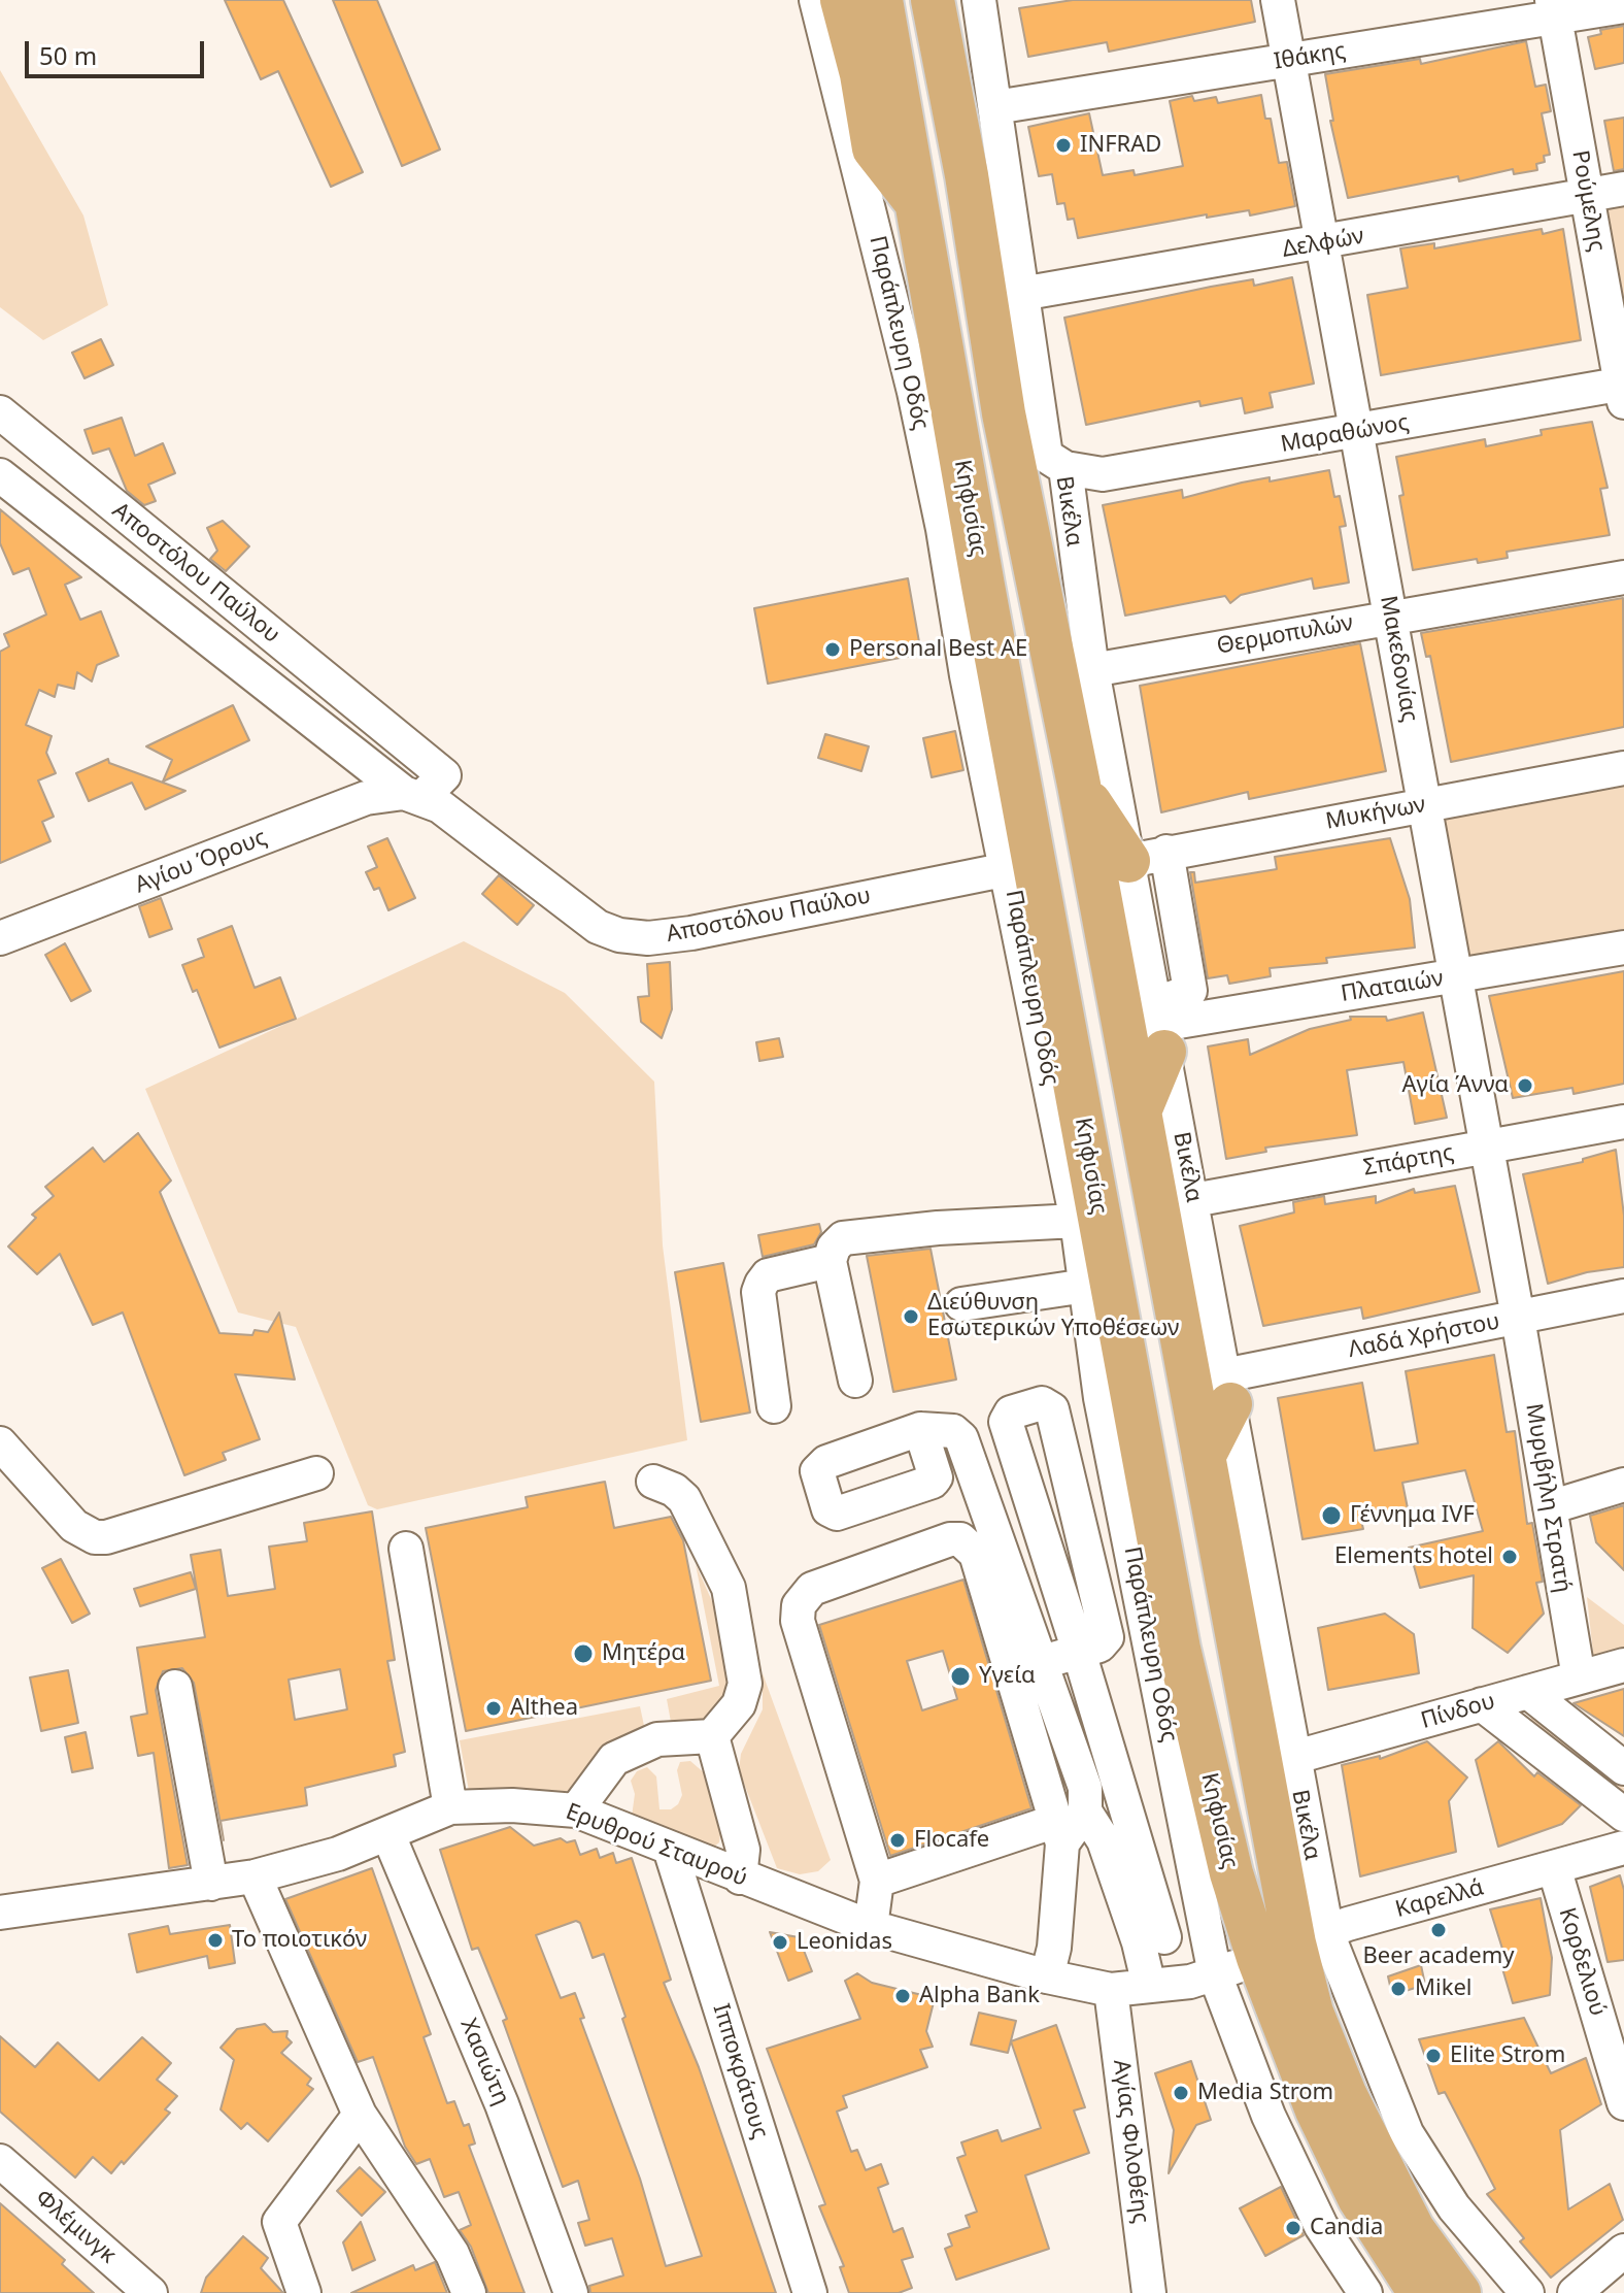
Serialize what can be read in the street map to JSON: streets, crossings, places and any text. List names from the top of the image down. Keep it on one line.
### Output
{"streets":{"main road":["Κηφισίας"],"street":["Ιθάκης","Ρούμελης","Δελφών","Παράπλευρη Οδός","Μαραθώνος","Βικέλα","Αποστόλου Παύλου","Θερμοπυλών","Μακεδονίας","Μυκήνων","Αγίου Όρους","Πλαταιών","Σπάρτης","Λαδά Χρήστου","Μυριβήλη Στρατή","Πίνδου","Ερυθρού Σταυρού","Καρελλά","Κορδελιού","Χασιώτη","Ιπποκράτους","Αγίας Φιλοθέης","Φλέμινγκ"]},"crossings":[["Ιθάκης","Ρούμελης"],["Ιθάκης","Βικέλα"],["Ιθάκης","Μακεδονίας"],["Ρούμελης","Δελφών"],["Ρούμελης","Μαραθώνος"],["Δελφών","Βικέλα"],["Δελφών","Μακεδονίας"],["Παράπλευρη Οδός","Κηφισίας"],["Παράπλευρη Οδός","Αποστόλου Παύλου"],["Παράπλευρη Οδός","Ερυθρού Σταυρού"],["Μαραθώνος","Βικέλα"],["Μαραθώνος","Μακεδονίας"],["Κηφισίας","Βικέλα"],["Κηφισίας","Ερυθρού Σταυρού"],["Κηφισίας","Καρελλά"],["Βικέλα","Θερμοπυλών"],["Βικέλα","Μυκήνων"],["Βικέλα","Πλαταιών"],["Βικέλα","Σπάρτης"],["Βικέλα","Λαδά Χρήστου"],["Βικέλα","Πίνδου"],["Βικέλα","Ερυθρού Σταυρού"],["Βικέλα","Καρελλά"],["Αποστόλου Παύλου","Αγίου Όρους"],["Θερμοπυλών","Μακεδονίας"],["Μακεδονίας","Μυκήνων"],["Μακεδονίας","Πλαταιών"],["Μακεδονίας","Σπάρτης"],["Μακεδονίας","Λαδά Χρήστου"],["Μακεδονίας","Μυριβήλη Στρατή"],["Λαδά Χρήστου","Μυριβήλη Στρατή"],["Μυριβήλη Στρατή","Πίνδου"],["Ερυθρού Σταυρού","Καρελλά"],["Ερυθρού Σταυρού","Χασιώτη"],["Ερυθρού Σταυρού","Ιπποκράτους"],["Ερυθρού Σταυρού","Αγίας Φιλοθέης"],["Καρελλά","Κορδελιού"]],"places":["INFRAD","Personal Best AE","Αγία Άννα","Διεύθυνση Εσωτερικών Υποθέσεων","Γέννημα IVF","Elements hotel","Μητέρα","Υγεία","Althea","Flocafe","Beer academy","Το ποιοτικόν","Leonidas","Mikel","Alpha Bank","Elite Strom","Media Strom","Candia"],"scale_bar":"50 m"}
